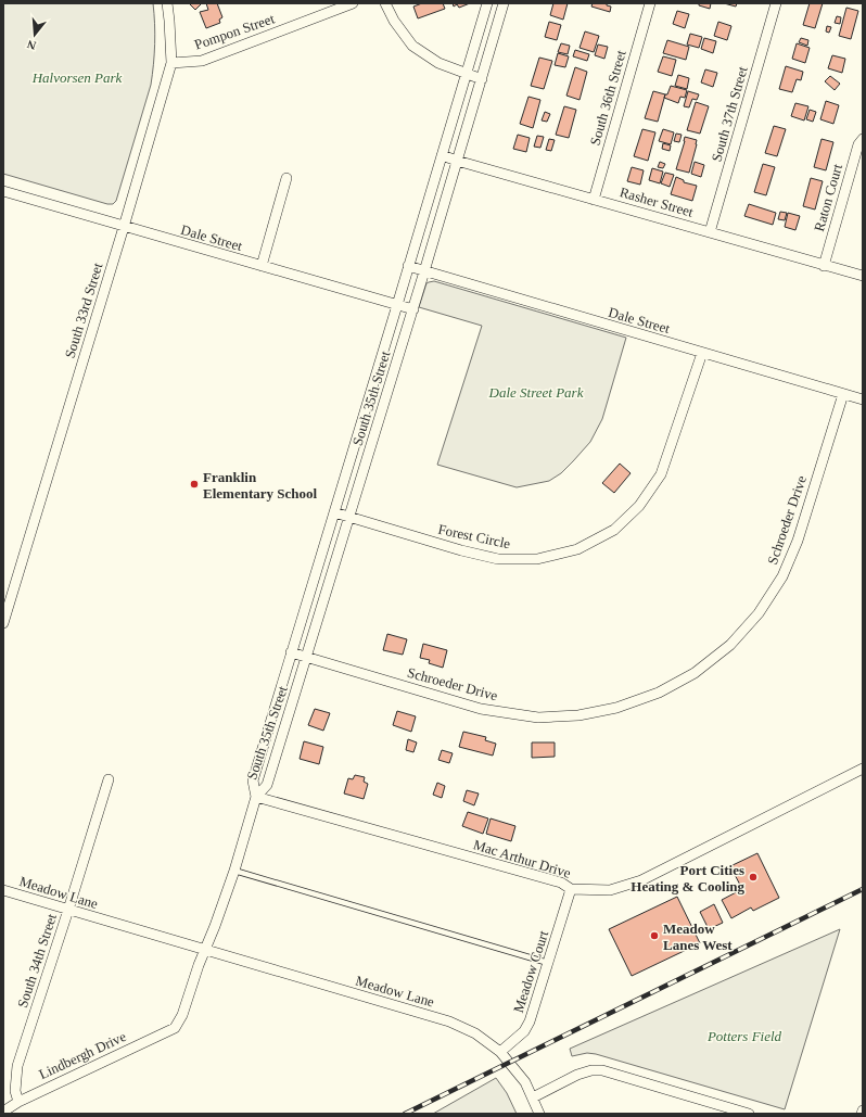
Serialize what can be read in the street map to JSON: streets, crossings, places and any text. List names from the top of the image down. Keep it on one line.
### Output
{"streets":{"street":["Pompon Street","South 36th Street","South 37th Street","Raton Court","Rasher Street","Dale Street","South 33rd Street","South 35th Street","Schroeder Drive","Forest Circle","Mac Arthur Drive","Meadow Lane","South 34th Street","Meadow Court","Lindbergh Drive"]},"crossings":[["Pompon Street","South 33rd Street"],["South 36th Street","Rasher Street"],["South 37th Street","Rasher Street"],["Raton Court","Rasher Street"],["Rasher Street","South 35th Street"],["Dale Street","South 33rd Street"],["Dale Street","South 35th Street"],["Dale Street","Schroeder Drive"],["Dale Street","Forest Circle"],["South 35th Street","Schroeder Drive"],["South 35th Street","Forest Circle"],["South 35th Street","Mac Arthur Drive"],["South 35th Street","Meadow Lane"],["South 35th Street","Lindbergh Drive"],["Mac Arthur Drive","Meadow Court"],["Meadow Lane","South 34th Street"],["Meadow Lane","Meadow Court"],["South 34th Street","Lindbergh Drive"]],"parks":["Halvorsen Park","Dale Street Park","Potters Field"],"places":["Franklin Elementary School","Port Cities Heating & Cooling","Meadow Lanes West"],"north":"bottom"}
